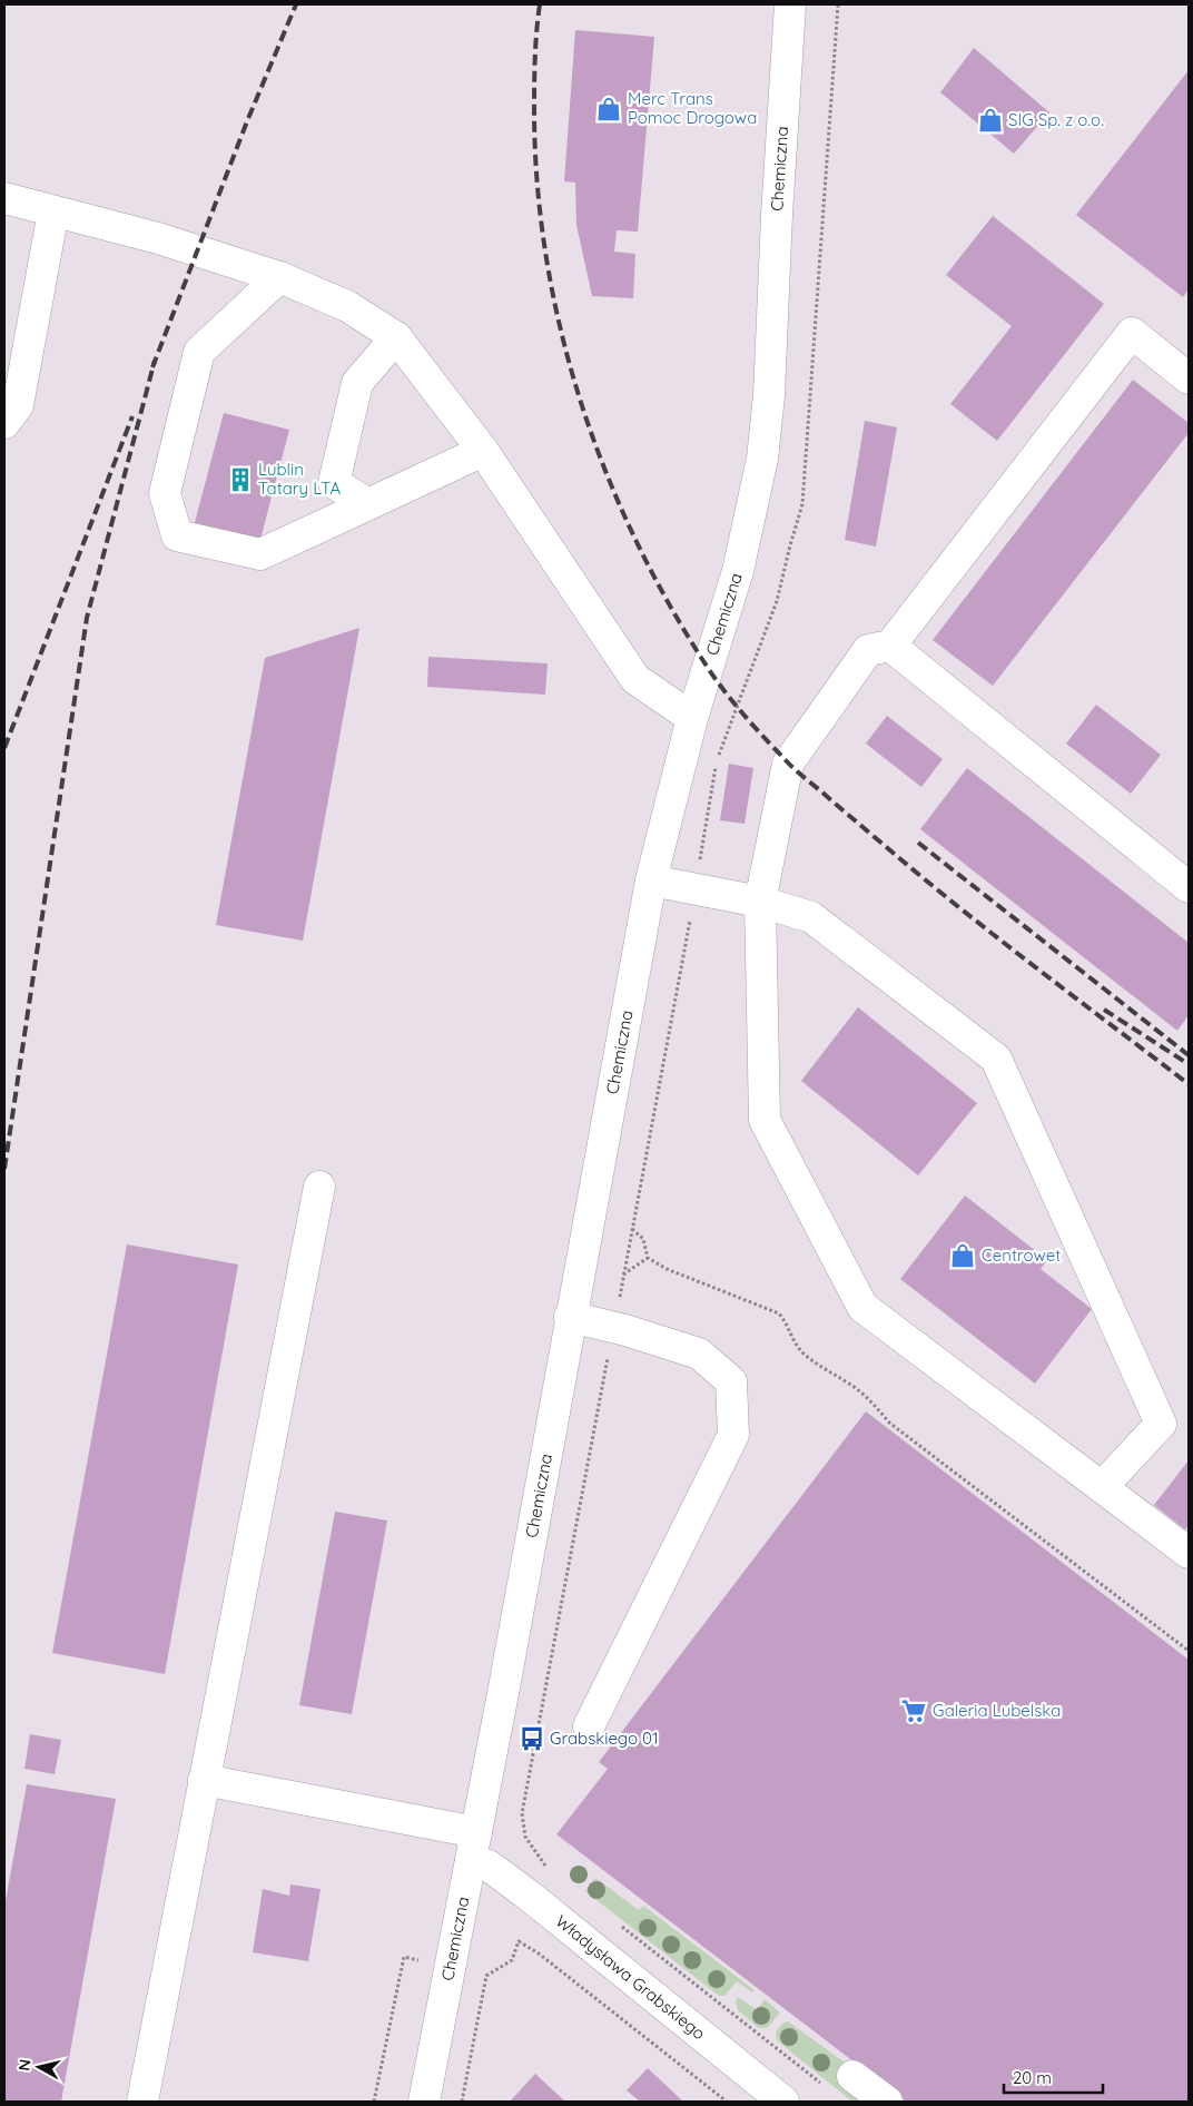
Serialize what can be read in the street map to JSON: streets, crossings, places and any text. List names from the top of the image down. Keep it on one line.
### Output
{"streets":{"street":["Chemiczna","Władysława Grabskiego"]},"crossings":[["Chemiczna","Władysława Grabskiego"]],"places":{"shop":["Merc Trans Pomoc Drogowa","SIG Sp. z o.o.","Centrowet"],"building":["Lublin Tatary LTA"],"supermarket":["Galeria Lubelska"],"bus stop":["Grabskiego 01"]},"scale_bar":"20 m","north":"left"}
